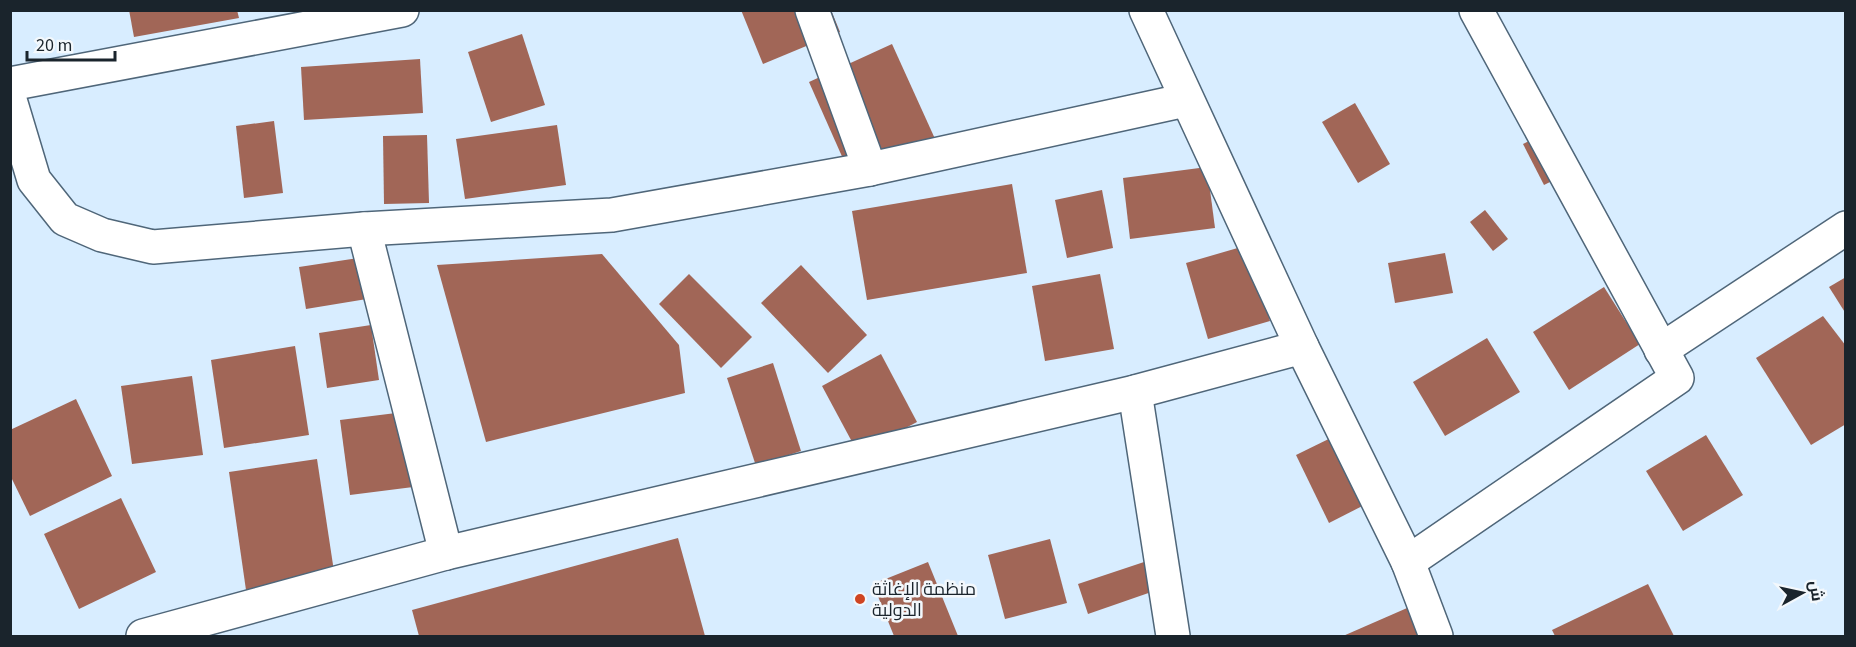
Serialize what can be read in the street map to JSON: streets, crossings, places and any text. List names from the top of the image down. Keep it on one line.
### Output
{"places":["منظمة الإغاثة الدولية"],"scale_bar":"20 m","north":"right"}
